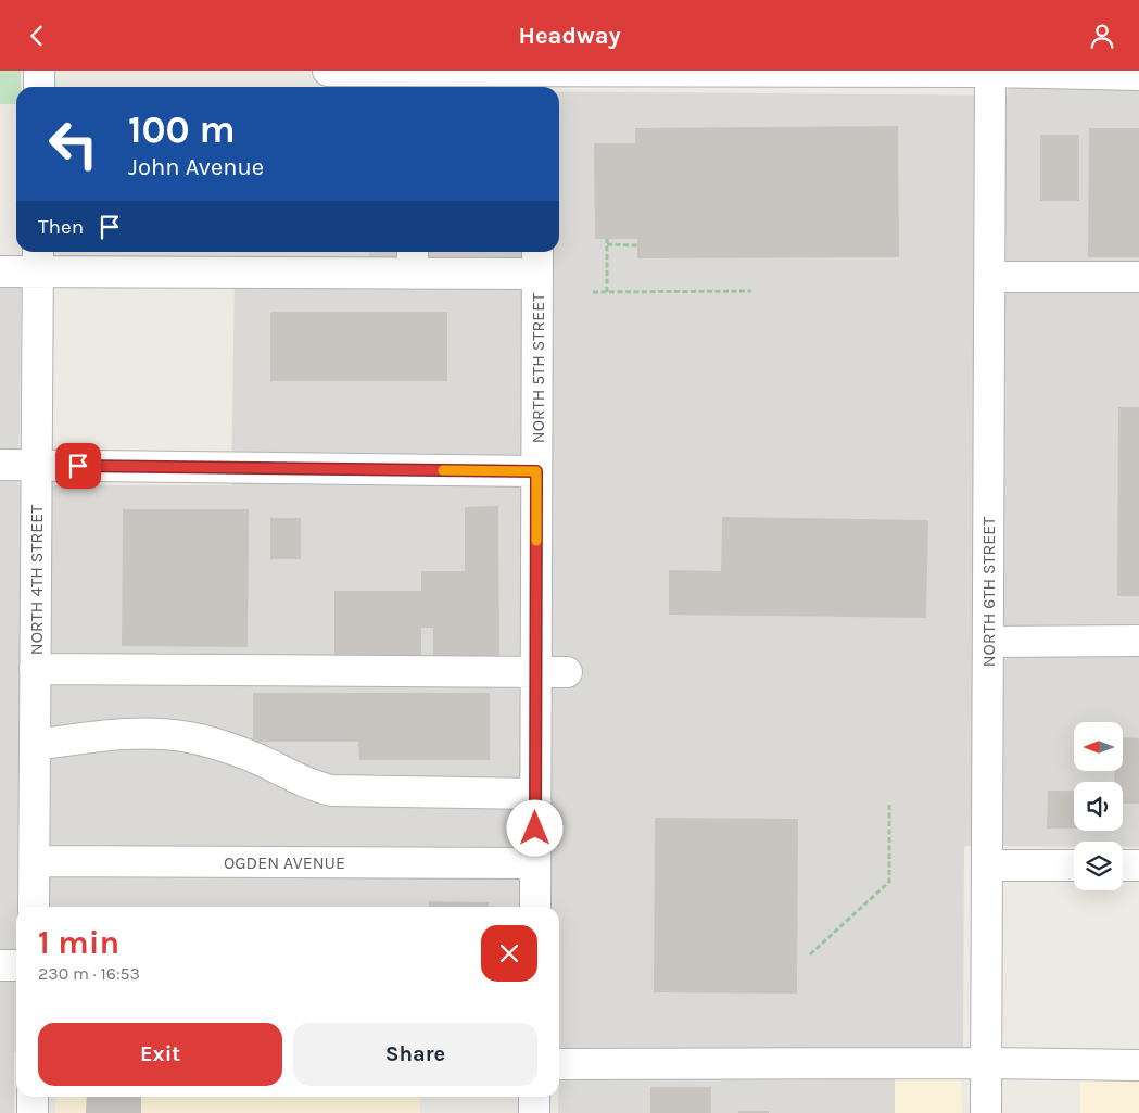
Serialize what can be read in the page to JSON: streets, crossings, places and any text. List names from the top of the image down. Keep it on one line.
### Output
{"streets":{"street":["NORTH 5TH STREET","NORTH 4TH STREET","NORTH 6TH STREET","OGDEN AVENUE"]},"crossings":[["NORTH 5TH STREET","OGDEN AVENUE"],["NORTH 4TH STREET","OGDEN AVENUE"]],"north":"left","page":{"header":"Headway","turn":["100 m","John Avenue"],"then":"Then","heading":["1 min","230 m · 16:53"],"buttons":["Exit","Share"]}}
